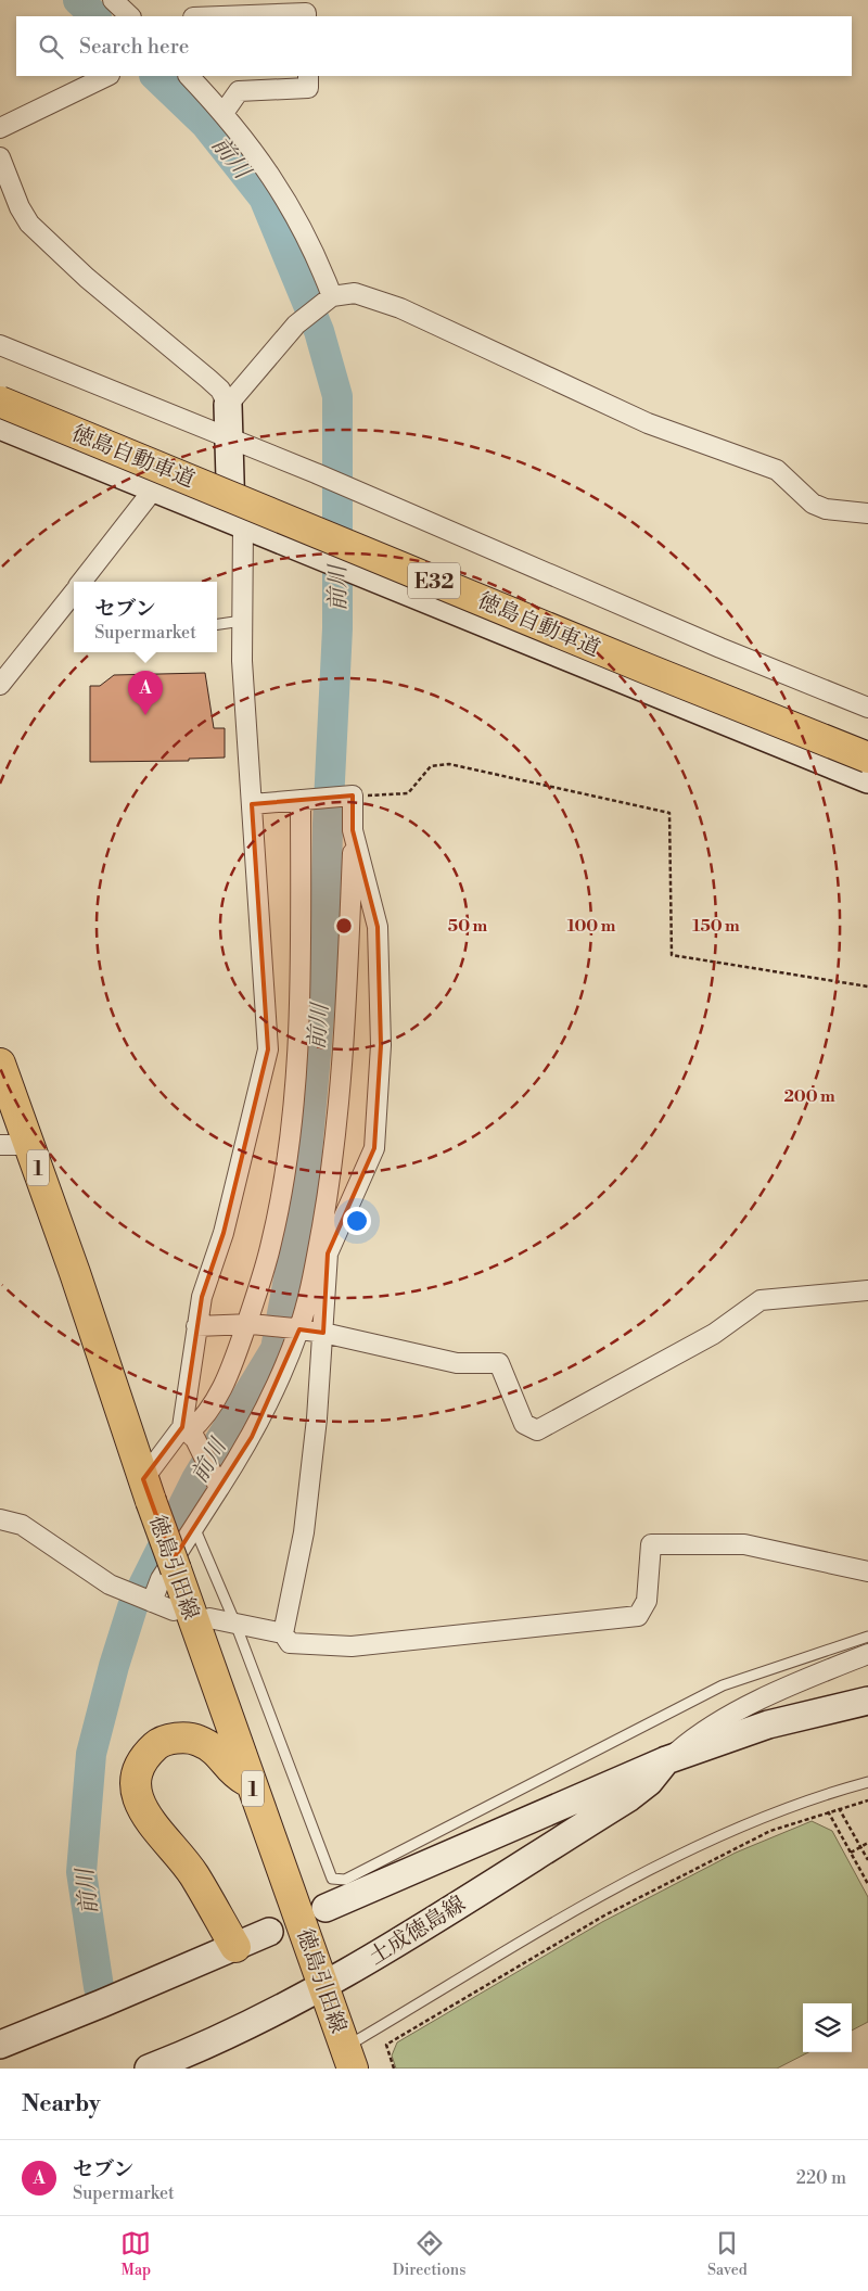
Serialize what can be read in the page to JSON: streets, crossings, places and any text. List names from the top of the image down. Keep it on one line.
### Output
{"streets":{"main road":["徳島自動車道","E32","1","徳島引田線","土成徳島線"]},"crossings":[["徳島引田線","土成徳島線"]],"water":["前川"],"page":{"search":"Search here","popup":["セブン","Supermarket"],"pins":"A","heading":"Nearby","list":[{"mark":"A","name":"セブン","note":"Supermarket","value":"220 m"}],"nav":["Map","Directions","Saved"]},"rings":["50 m","100 m","150 m","200 m"]}
